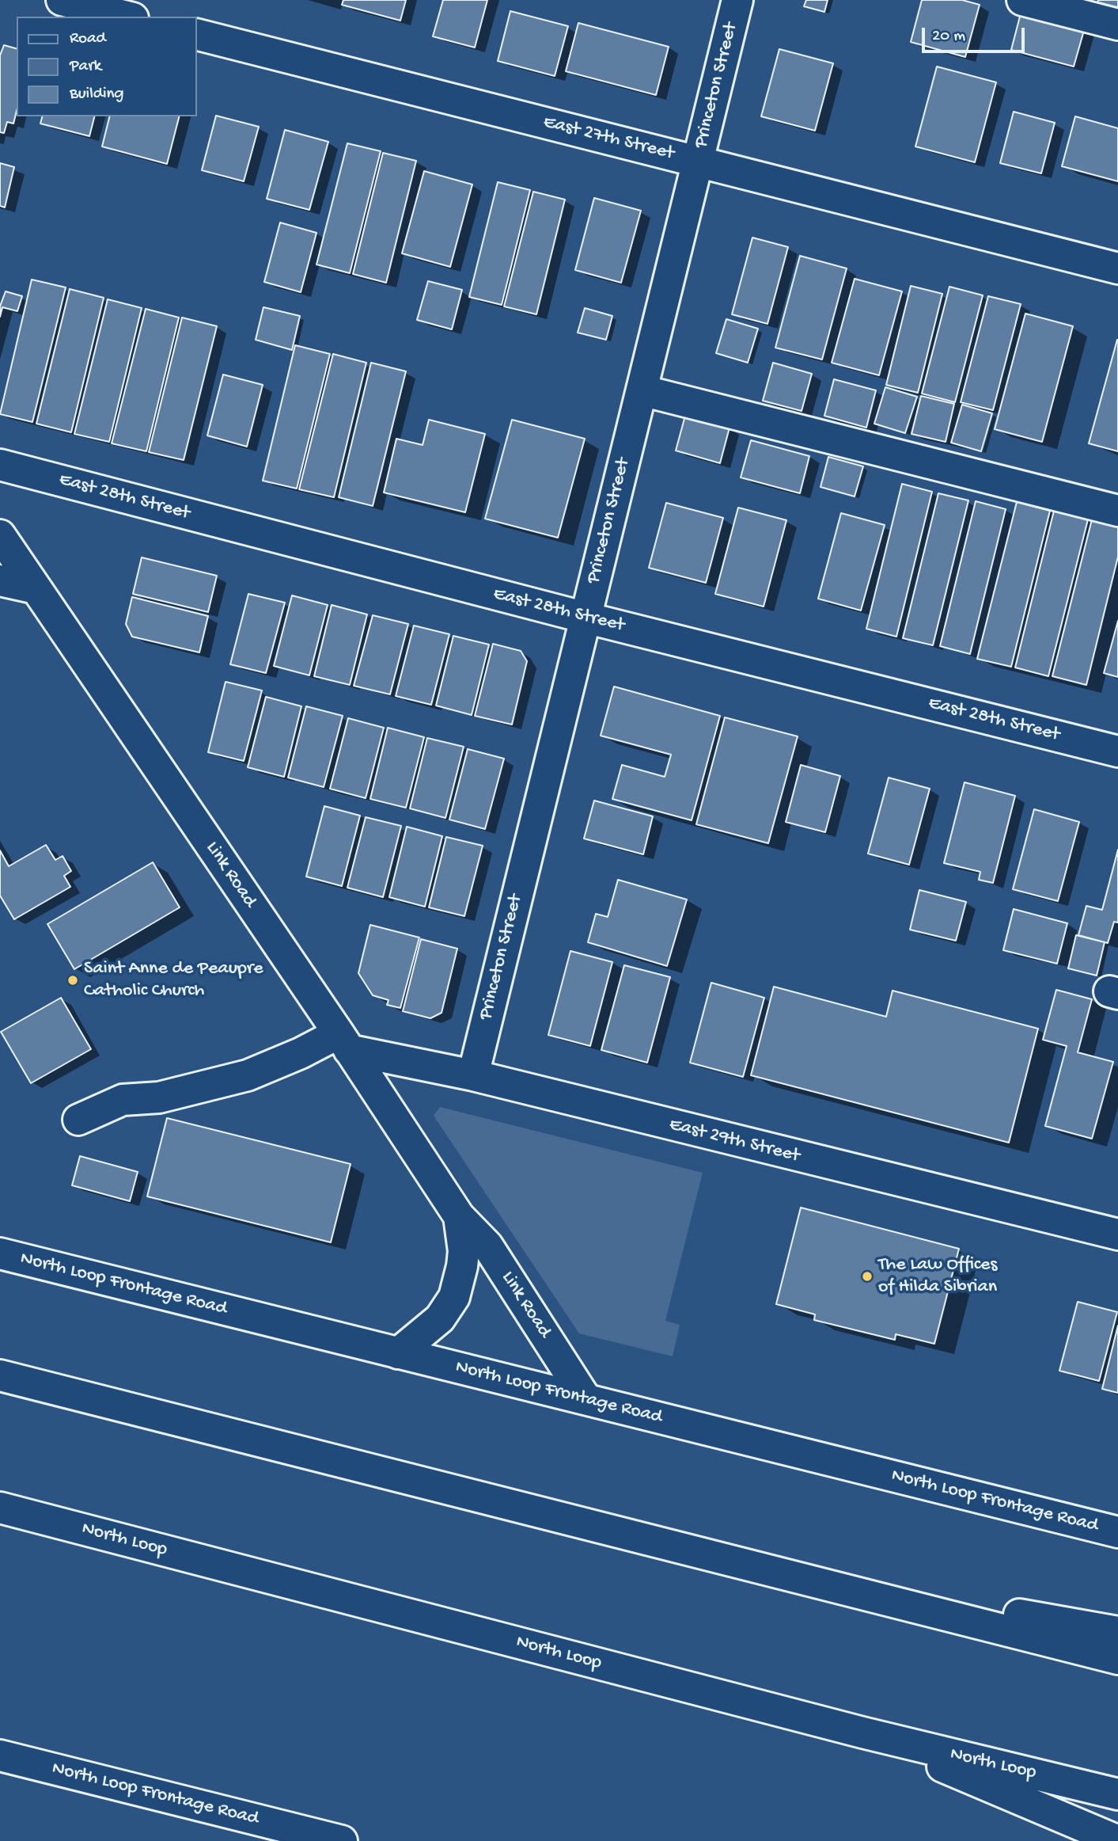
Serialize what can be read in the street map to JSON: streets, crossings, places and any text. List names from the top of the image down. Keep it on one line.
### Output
{"streets":{"main road":["Princeton Street","East 27th Street","East 28th Street","Link Road","East 29th Street","North Loop Frontage Road","North Loop"]},"crossings":[["Princeton Street","East 27th Street"],["Princeton Street","East 28th Street"],["Princeton Street","East 29th Street"],["Link Road","East 29th Street"],["Link Road","North Loop Frontage Road"]],"places":["Saint Anne de Peaupre Catholic Church","The Law Offices of Hilda Sibrian"],"legend":["Road","Park","Building"],"scale_bar":"20 m"}
